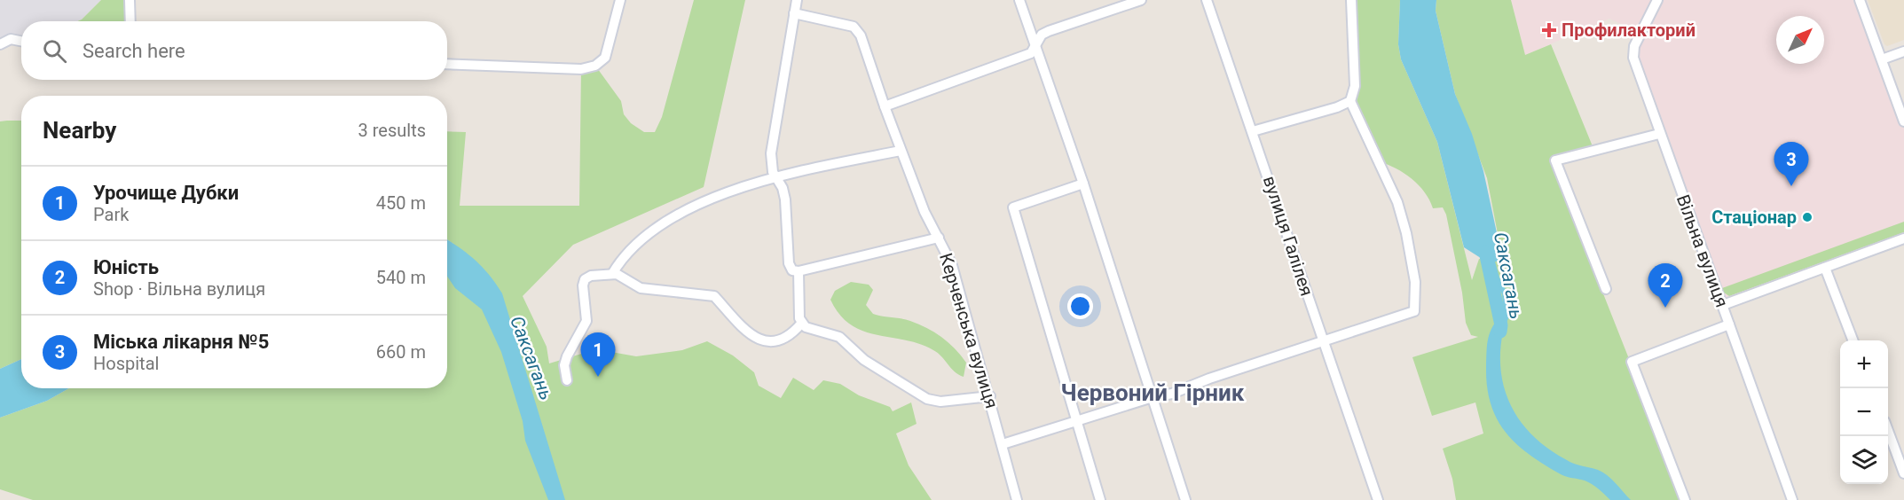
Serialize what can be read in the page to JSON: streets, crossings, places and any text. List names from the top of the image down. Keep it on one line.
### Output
{"streets":{"street":["вулиця Галілея","Вільна вулиця","Керченська вулиця"]},"districts":["Червоний Гірник"],"water":["Саксагань"],"places":{"health":["Профилакторий"],"other":["Стаціонар"]},"north":"top right","page":{"search":"Search here","heading":["Nearby","3 results"],"pins":["3","2","1"],"list":[{"mark":"1","name":"Урочище Дубки","note":"Park","value":"450 m"},{"mark":"2","name":"Юність","note":"Shop · Вільна вулиця","value":"540 m"},{"mark":"3","name":"Міська лікарня №5","note":"Hospital","value":"660 m"}],"map_buttons":["+","−"]}}
